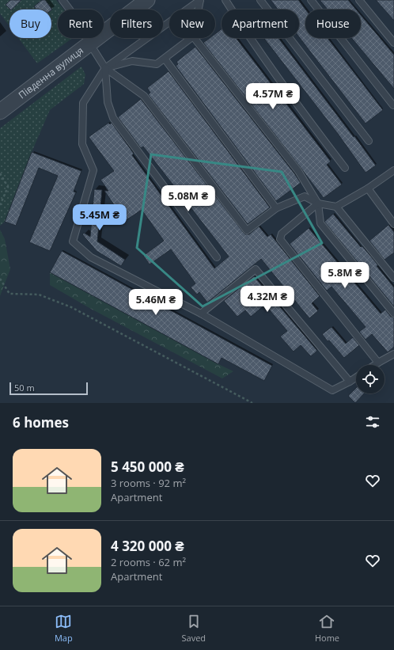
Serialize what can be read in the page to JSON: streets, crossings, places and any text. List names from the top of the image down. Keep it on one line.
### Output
{"streets":{"street":["Південна вулиця"]},"scale_bar":"50 m","page":{"chip":["Buy","Rent","Filters","New","Apartment","House"],"price":["4.57M ₴","5.08M ₴","5.45M ₴","5.8M ₴","4.32M ₴","5.46M ₴"],"scale":"50 m","heading":"6 homes","list":[{"name":"5 450 000 ₴","note":"3 rooms · 92 m² · Apartment"},{"name":"4 320 000 ₴","note":"2 rooms · 62 m² · Apartment"}],"tabs":["Map","Saved","Home"]}}
